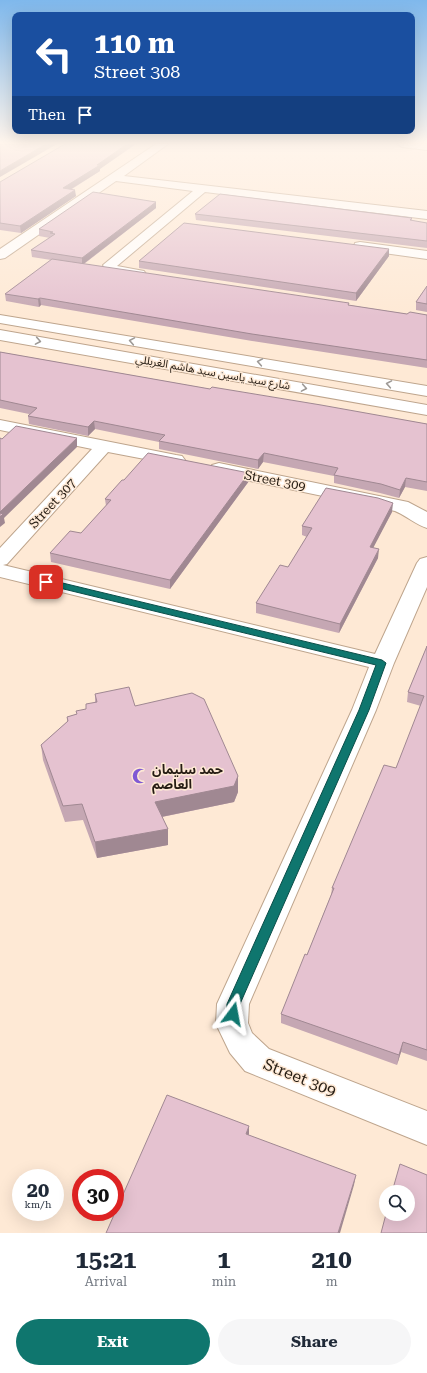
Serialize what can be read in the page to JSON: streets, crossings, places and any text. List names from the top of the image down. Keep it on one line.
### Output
{"streets":{"street":["شارع سيد ياسين سيد هاشم الغربللي","Street 309","Street 307"]},"crossings":[["Street 309","Street 307"]],"places":{"mosque":["حمد سليمان العاصم"]},"page":{"turn":["110 m","Street 308"],"then":"Then","speed":"20 km/h","limit":"30","eta":["15:21","Arrival","1","min","210","m"],"buttons":["Exit","Share"]}}
